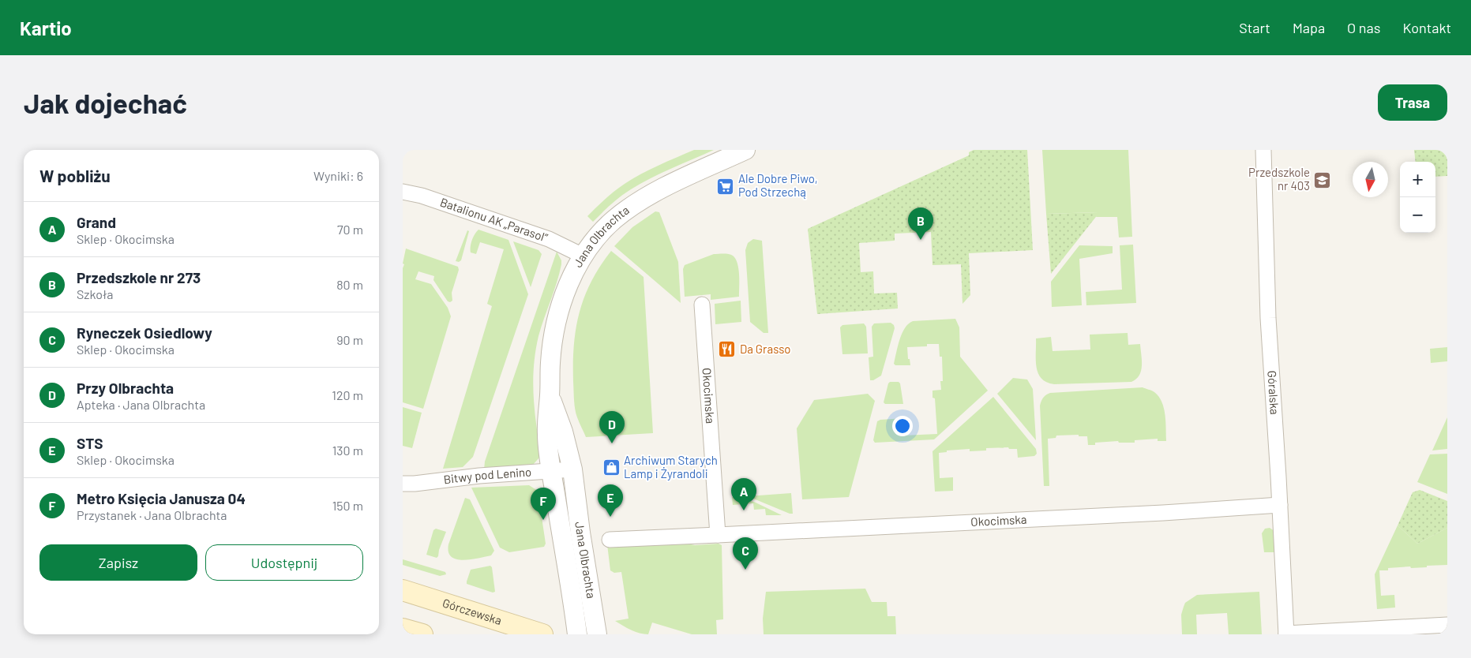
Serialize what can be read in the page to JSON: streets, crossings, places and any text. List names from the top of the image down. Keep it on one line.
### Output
{"streets":{"main road":["Górczewska"],"street":["Batalionu AK „Parasol”","Jana Olbrachta","Góralska","Okocimska","Bitwy pod Lenino"]},"crossings":[["Batalionu AK „Parasol”","Jana Olbrachta"],["Jana Olbrachta","Bitwy pod Lenino"],["Góralska","Okocimska"]],"places":{"school or university":["Przedszkole nr 403"],"supermarket":["Ale Dobre Piwo, Pod Strzechą"],"restaurant":["Da Grasso"],"shop":["Archiwum Starych Lamp i Żyrandoli"]},"north":"bottom","page":{"header":"Kartio","nav":["Start","Mapa","O nas","Kontakt"],"buttons":["Trasa",["Zapisz","Udostępnij"]],"title":"Jak dojechać","heading":["W pobliżu","Wyniki: 6"],"map_buttons":["+","−"],"list":[{"mark":"A","name":"Grand","note":"Sklep · Okocimska","value":"70 m"},{"mark":"B","name":"Przedszkole nr 273","note":"Szkoła","value":"80 m"},{"mark":"C","name":"Ryneczek Osiedlowy","note":"Sklep · Okocimska","value":"90 m"},{"mark":"D","name":"Przy Olbrachta","note":"Apteka · Jana Olbrachta","value":"120 m"},{"mark":"E","name":"STS","note":"Sklep · Okocimska","value":"130 m"},{"mark":"F","name":"Metro Księcia Janusza 04","note":"Przystanek · Jana Olbrachta","value":"150 m"}],"pins":["B","D","A","E","F","C"]}}
